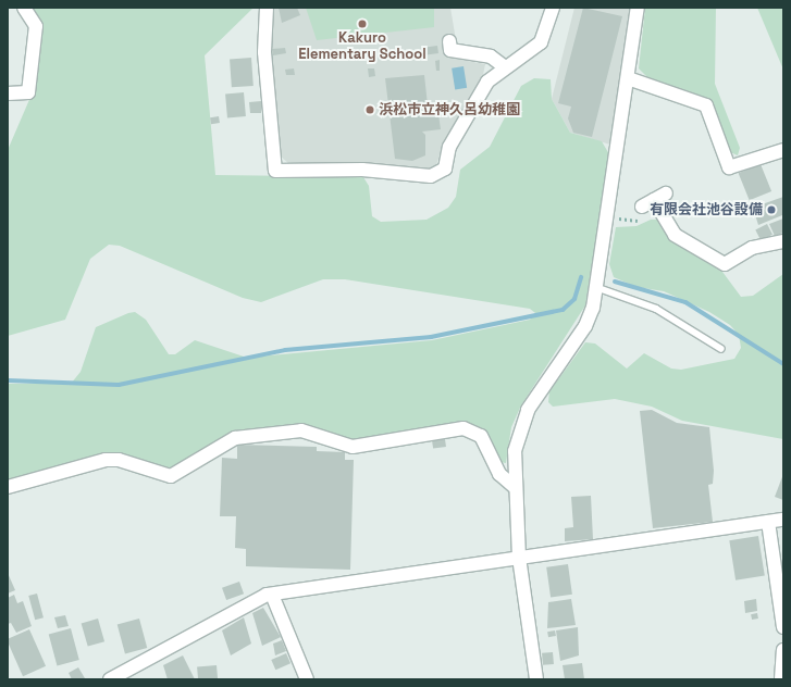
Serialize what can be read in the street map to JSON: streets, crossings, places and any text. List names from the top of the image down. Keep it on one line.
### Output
{"places":["Kakuro Elementary School","浜松市立神久呂幼稚園","有限会社池谷設備"]}
